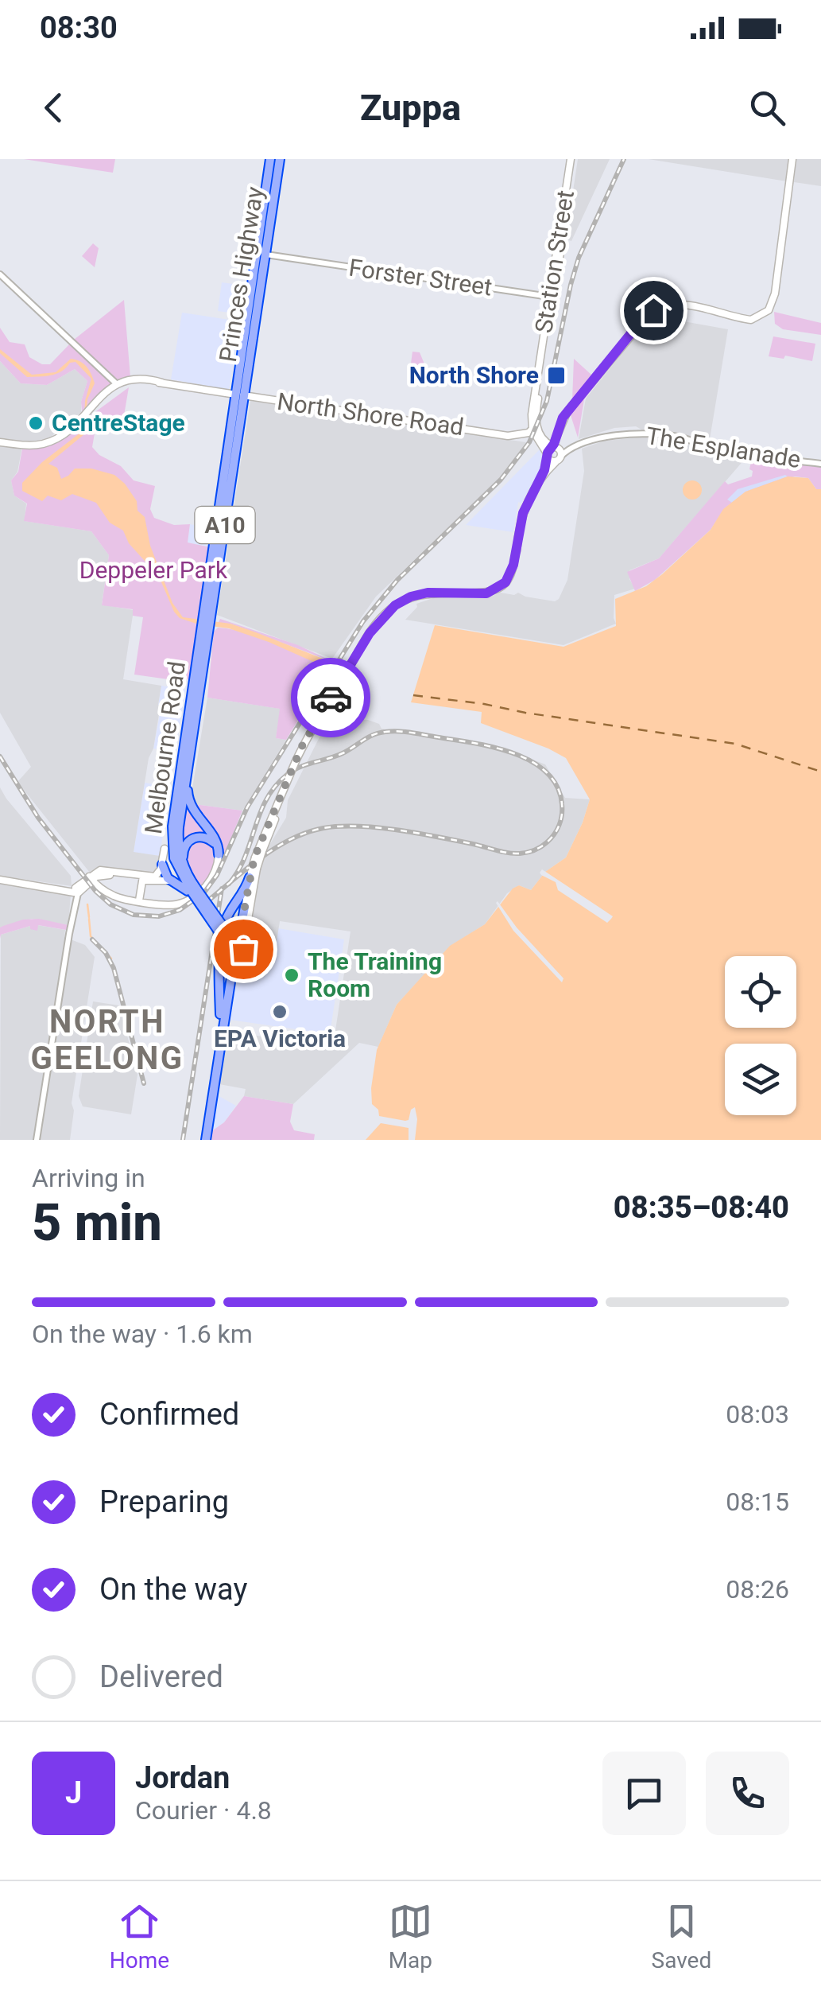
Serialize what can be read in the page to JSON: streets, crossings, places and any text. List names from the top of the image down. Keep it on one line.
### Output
{"streets":{"highway":["Princes Highway","A10","Melbourne Road"],"main road":["Station Street","North Shore Road"],"street":["Forster Street","The Esplanade"]},"crossings":[["Station Street","Forster Street"],["Station Street","North Shore Road"],["Princes Highway","Forster Street"],["Princes Highway","North Shore Road"],["Princes Highway","Melbourne Road"],["North Shore Road","Melbourne Road"]],"districts":["NORTH GEELONG"],"parks":["Deppeler Park"],"places":{"transit":["North Shore"],"other":["CentreStage","The Training Room","EPA Victoria"]},"page":{"status":"08:30","header":"Zuppa","heading":["5 min","Arriving in","08:35–08:40"],"panel":["Jordan","Courier · 4.8"],"bar":"On the way · 1.6 km","list":[["Confirmed","08:03"],["Preparing","08:15"],["On the way","08:26"],"Delivered"],"round":"J","tabs":["Home","Map","Saved"]}}
